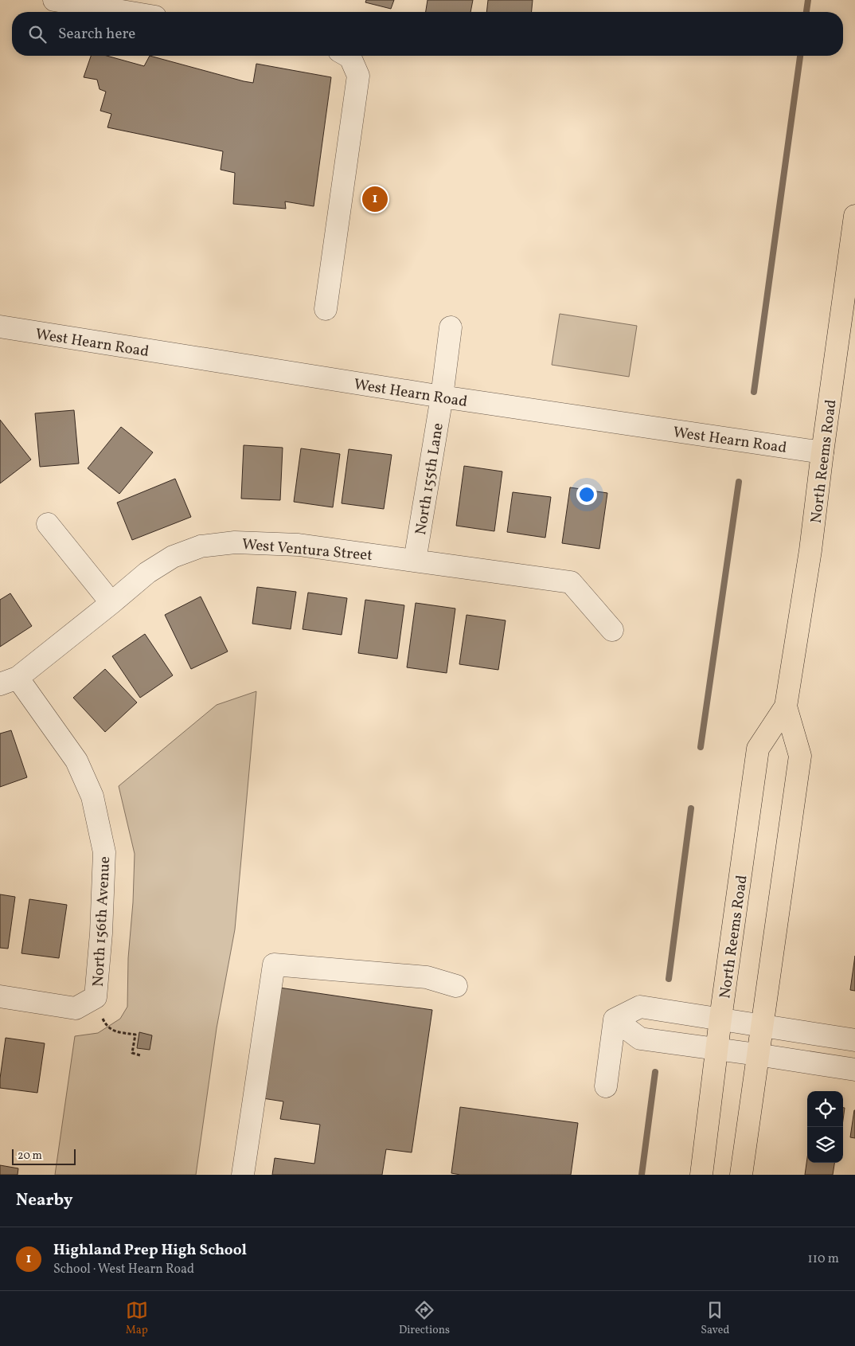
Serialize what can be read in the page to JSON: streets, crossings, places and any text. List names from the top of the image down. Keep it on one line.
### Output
{"streets":{"main road":["North Reems Road"],"street":["West Hearn Road","North 155th Lane","West Ventura Street","North 156th Avenue"]},"crossings":[["West Hearn Road","North Reems Road"],["West Hearn Road","North 155th Lane"],["North 155th Lane","West Ventura Street"],["West Ventura Street","North 156th Avenue"]],"scale_bar":"20 m","page":{"search":"Search here","pins":"1","scale":"20 m","heading":"Nearby","list":[{"mark":"1","name":"Highland Prep High School","note":"School · West Hearn Road","value":"110 m"}],"nav":["Map","Directions","Saved"]}}
